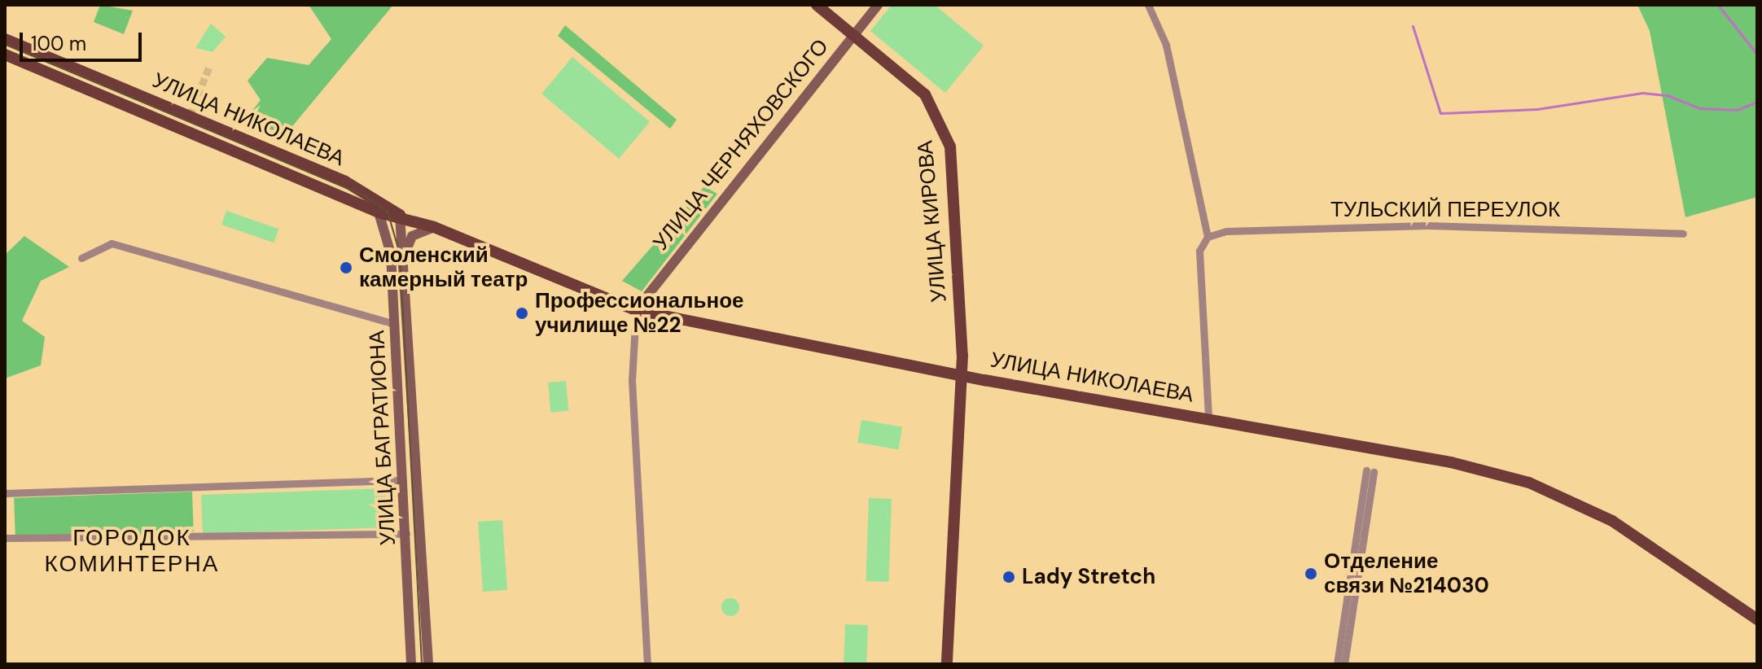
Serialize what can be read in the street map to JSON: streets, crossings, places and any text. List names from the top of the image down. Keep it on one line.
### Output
{"streets":{"main road":["УЛИЦА НИКОЛАЕВА","УЛИЦА ЧЕРНЯХОВСКОГО","УЛИЦА КИРОВА","УЛИЦА БАГРАТИОНА"],"street":["ТУЛЬСКИЙ ПЕРЕУЛОК"]},"crossings":[["УЛИЦА НИКОЛАЕВА","УЛИЦА ЧЕРНЯХОВСКОГО"],["УЛИЦА НИКОЛАЕВА","УЛИЦА КИРОВА"],["УЛИЦА НИКОЛАЕВА","УЛИЦА БАГРАТИОНА"],["УЛИЦА ЧЕРНЯХОВСКОГО","УЛИЦА КИРОВА"]],"districts":["ГОРОДОК КОМИНТЕРНА"],"places":["Смоленский камерный театр","Профессиональное училище №22","Отделение связи №214030","Lady Stretch"],"scale_bar":"100 m"}
